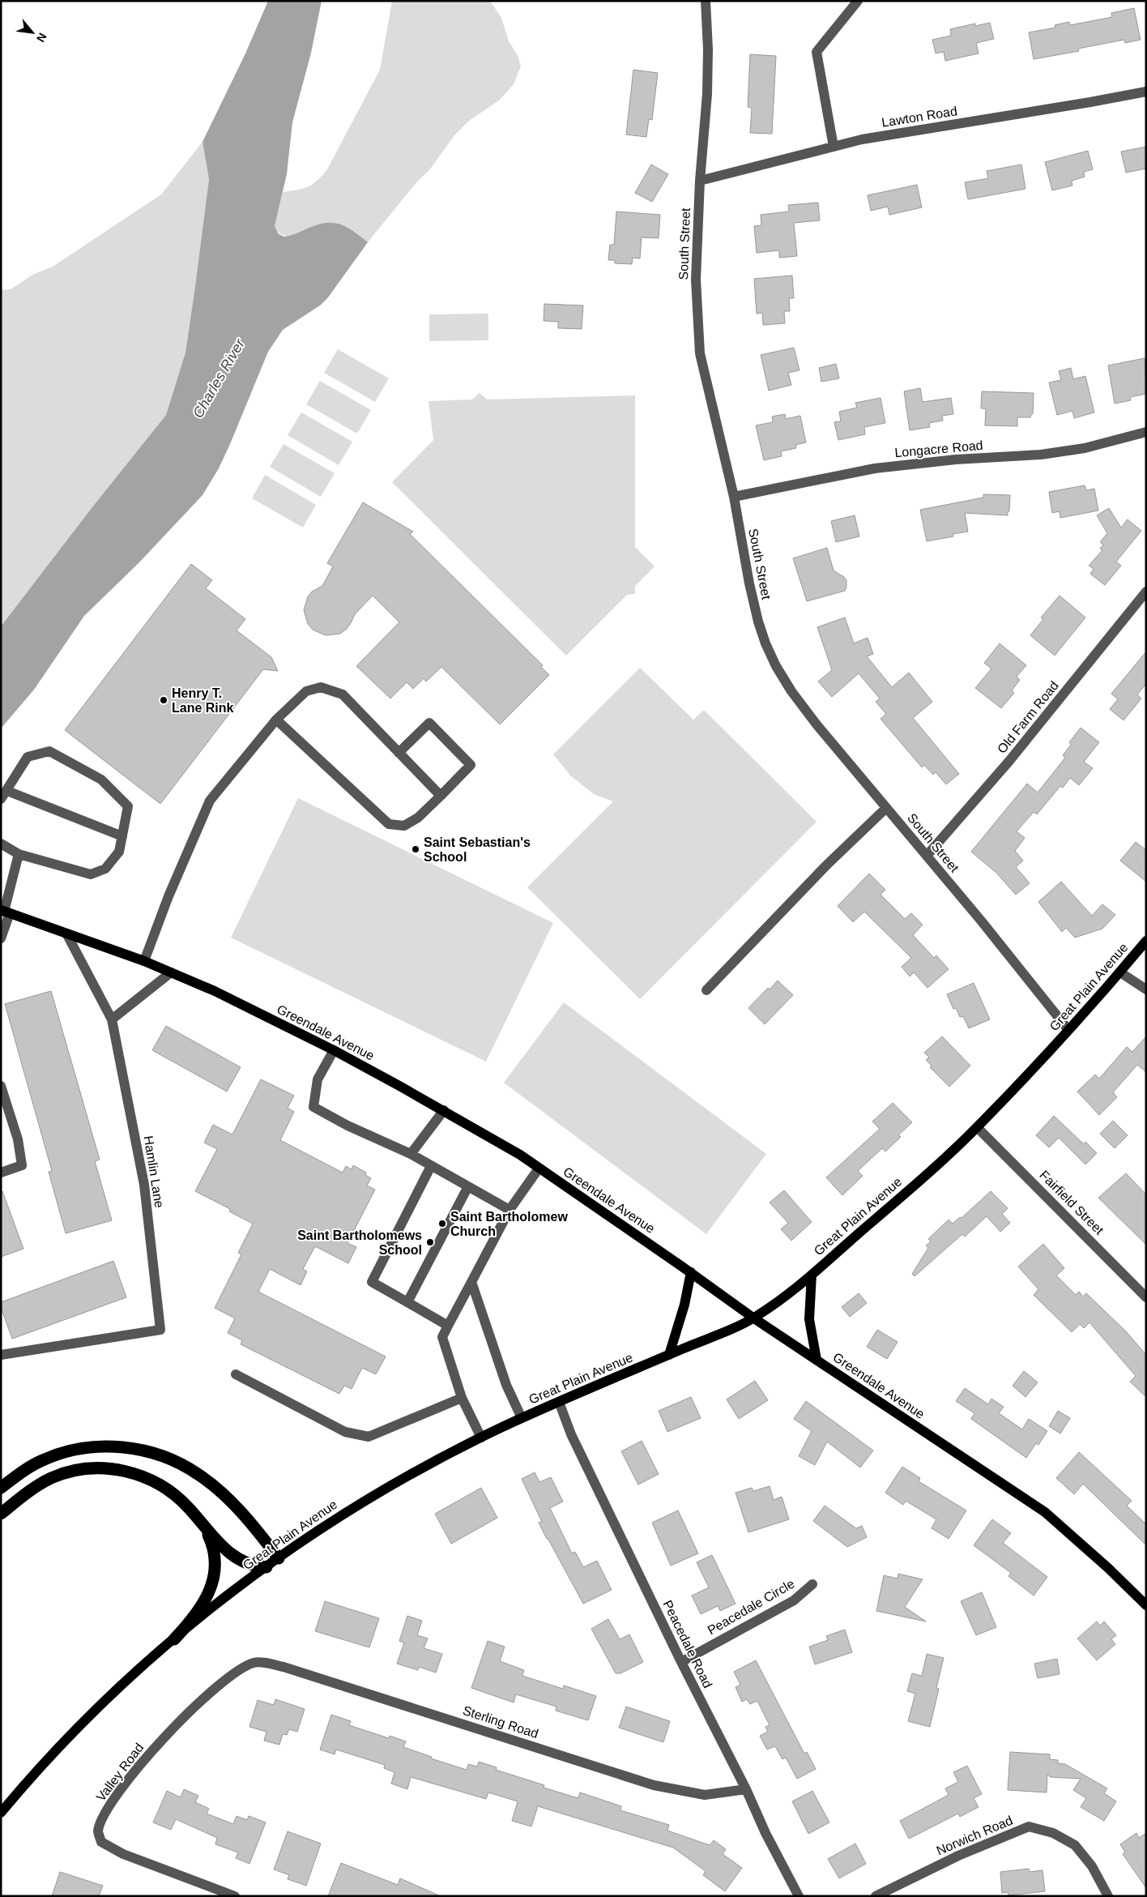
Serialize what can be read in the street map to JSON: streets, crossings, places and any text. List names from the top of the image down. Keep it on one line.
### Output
{"streets":{"main road":["Great Plain Avenue","Greendale Avenue"],"street":["Lawton Road","South Street","Longacre Road","Old Farm Road","Hamlin Lane","Fairfield Street","Peacedale Circle","Peacedale Road","Sterling Road","Valley Road","Norwich Road"]},"crossings":[["Lawton Road","South Street"],["South Street","Longacre Road"],["South Street","Old Farm Road"],["South Street","Great Plain Avenue"],["Great Plain Avenue","Greendale Avenue"],["Great Plain Avenue","Fairfield Street"],["Great Plain Avenue","Peacedale Road"],["Greendale Avenue","Hamlin Lane"],["Peacedale Circle","Peacedale Road"],["Peacedale Road","Sterling Road"],["Sterling Road","Valley Road"]],"water":["Charles River"],"places":["Henry T. Lane Rink","Saint Sebastian's School","Saint Bartholomew Church","Saint Bartholomews School"],"north":"bottom right"}
